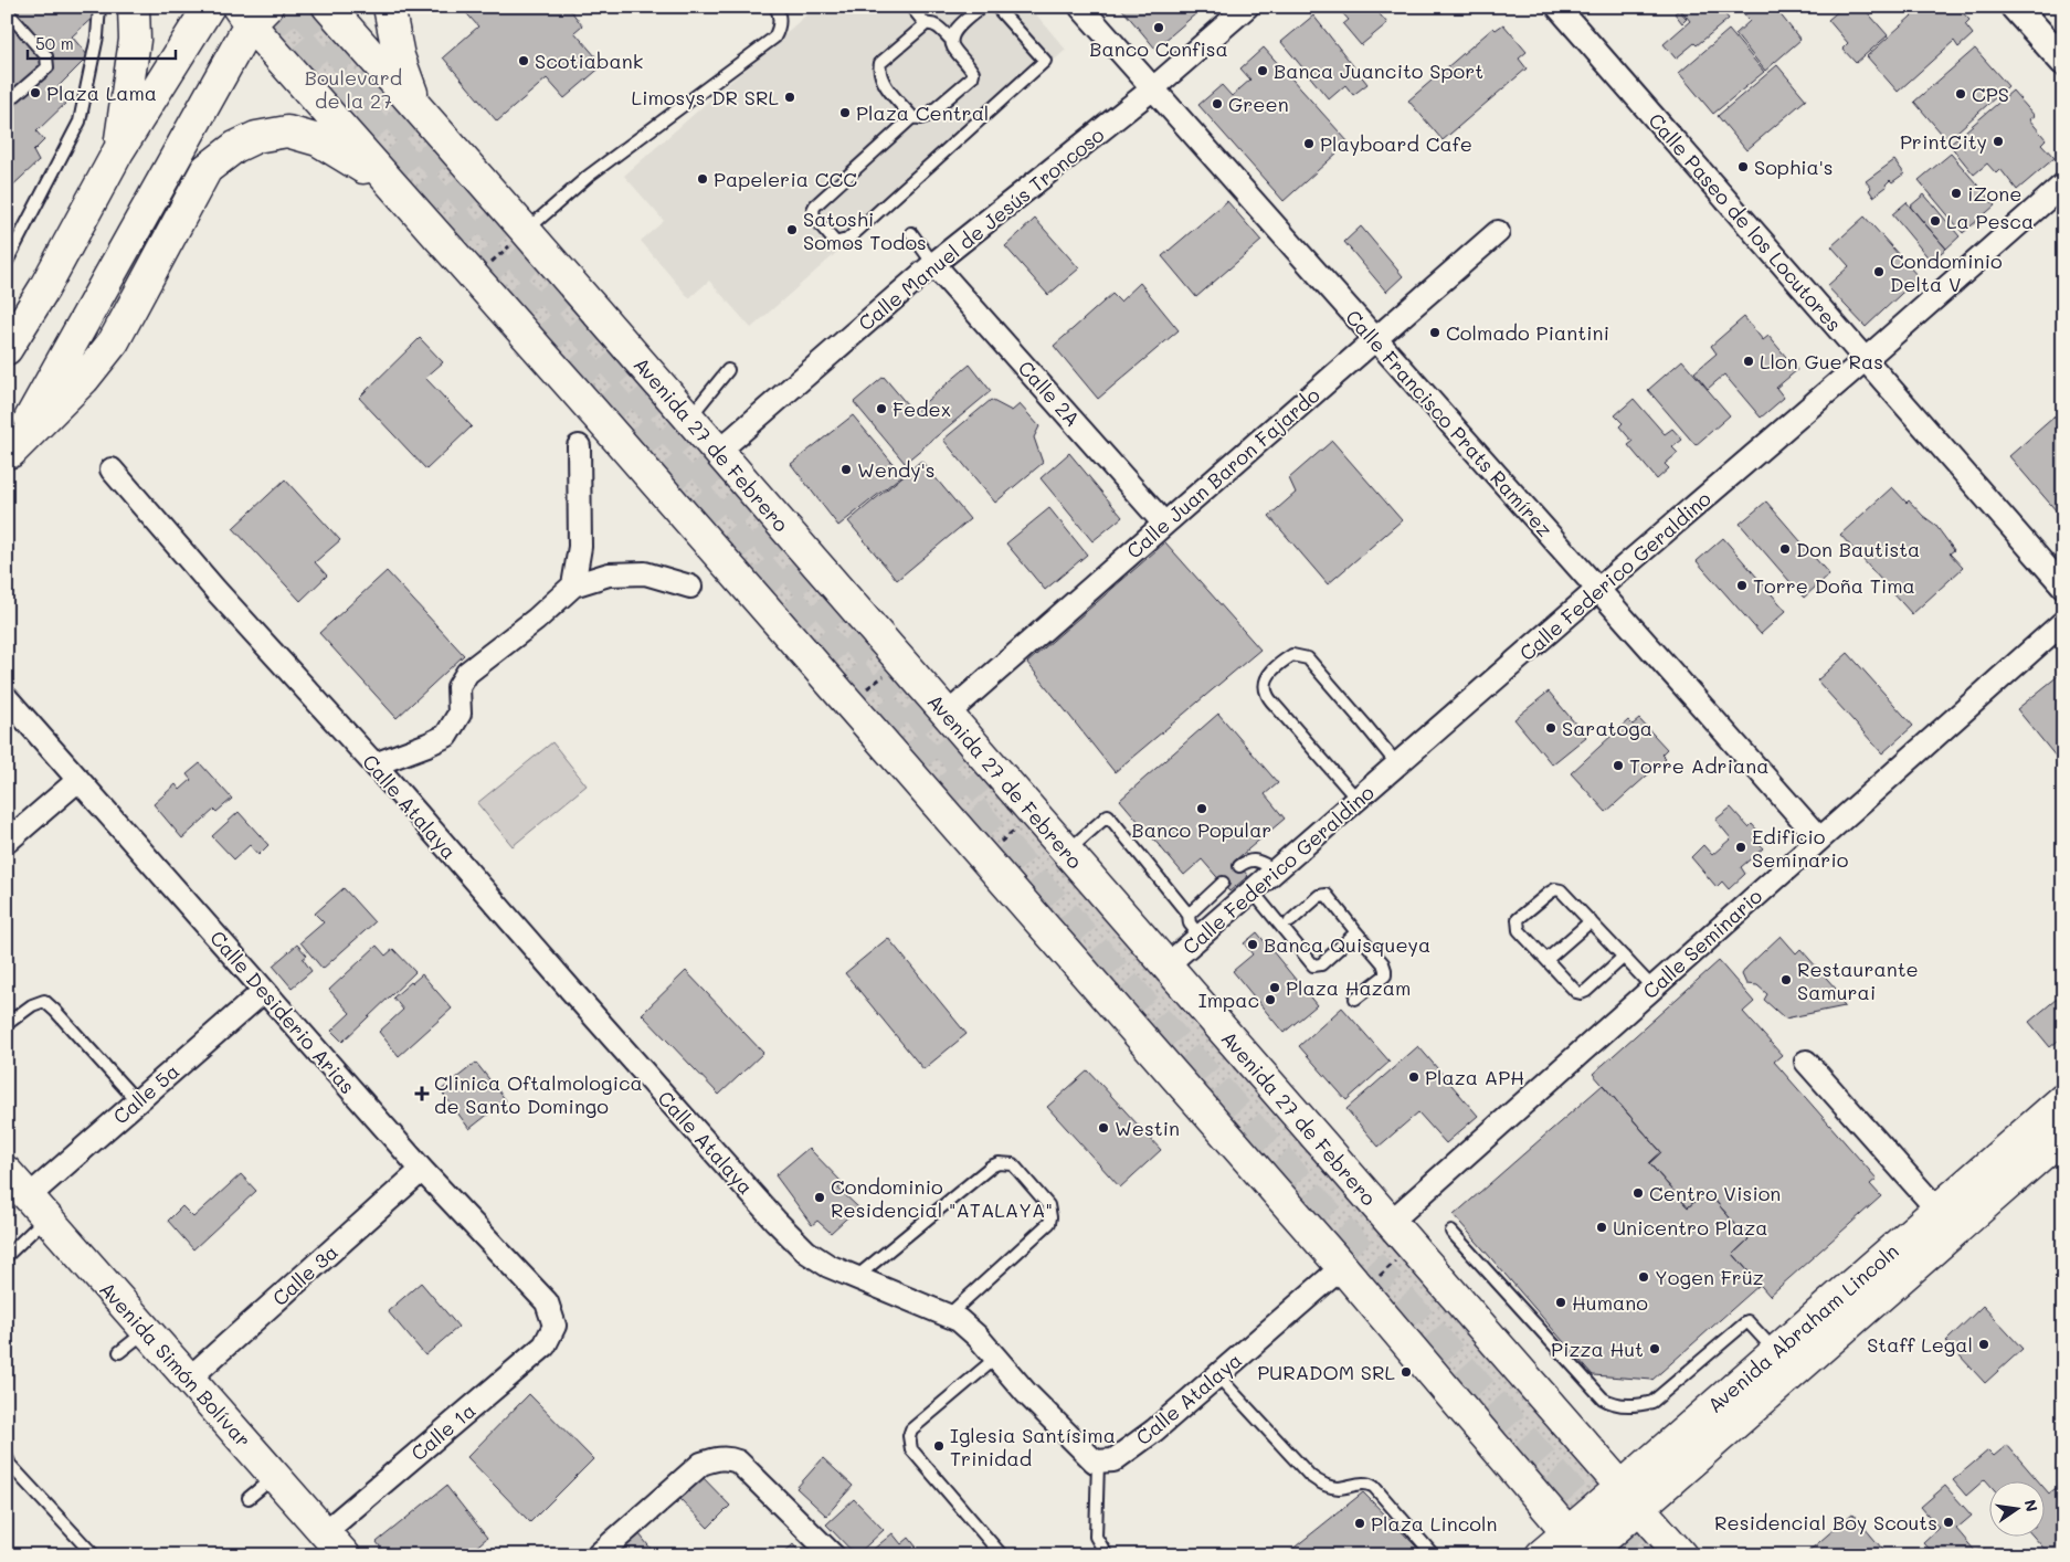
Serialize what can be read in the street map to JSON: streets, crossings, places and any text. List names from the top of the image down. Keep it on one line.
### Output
{"streets":{"main road":["Avenida 27 de Febrero","Avenida Abraham Lincoln","Avenida Simón Bolívar"],"street":["Calle Paseo de los Locutores","Calle Manuel de Jesús Troncoso","Calle 2A","Calle Francisco Prats Ramírez","Calle Juan Baron Fajardo","Calle Federico Geraldino","Calle Atalaya","Calle Seminario","Calle Desiderio Arias","Calle 5a","Calle 3a","Calle 1a"]},"crossings":[["Calle Paseo de los Locutores","Calle Federico Geraldino"],["Calle Manuel de Jesús Troncoso","Calle 2A"],["Calle Manuel de Jesús Troncoso","Calle Francisco Prats Ramírez"],["Calle Manuel de Jesús Troncoso","Avenida 27 de Febrero"],["Calle 2A","Calle Juan Baron Fajardo"],["Calle Francisco Prats Ramírez","Calle Juan Baron Fajardo"],["Calle Francisco Prats Ramírez","Calle Federico Geraldino"],["Calle Francisco Prats Ramírez","Calle Seminario"],["Avenida 27 de Febrero","Calle Juan Baron Fajardo"],["Avenida 27 de Febrero","Calle Federico Geraldino"],["Avenida 27 de Febrero","Calle Seminario"],["Avenida 27 de Febrero","Avenida Abraham Lincoln"],["Calle Desiderio Arias","Calle 5a"],["Calle Desiderio Arias","Calle 3a"],["Calle Desiderio Arias","Calle 1a"],["Calle 5a","Avenida Simón Bolívar"],["Calle 3a","Avenida Simón Bolívar"],["Avenida Simón Bolívar","Calle 1a"]],"parks":["Boulevard de la 27"],"places":{"other":["Banco Confisa","Scotiabank","Banca Juancito Sport","Plaza Lama","CPS","Limosys DR SRL","Green","Plaza Central","PrintCity","Playboard Cafe","Sophia's","Papeleria CCC","iZone","La Pesca","Satoshi Somos Todos","Condominio Delta V","Colmado Piantini","Llon Gue Ras","Fedex","Wendy's","Don Bautista","Torre Doña Tima","Saratoga","Torre Adriana","Banco Popular","Edificio Seminario","Banca Quisqueya","Restaurante Samurai","Plaza Hazam","Impac","Plaza APH","Westin","Centro Vision","Condominio Residencial \"ATALAYA\"","Unicentro Plaza","Yogen Früz","Humano","Staff Legal","Pizza Hut","PURADOM SRL","Iglesia Santísima Trinidad","Residencial Boy Scouts","Plaza Lincoln"],"health":["Clinica Oftalmologica de Santo Domingo"]},"scale_bar":"50 m","north":"right"}
